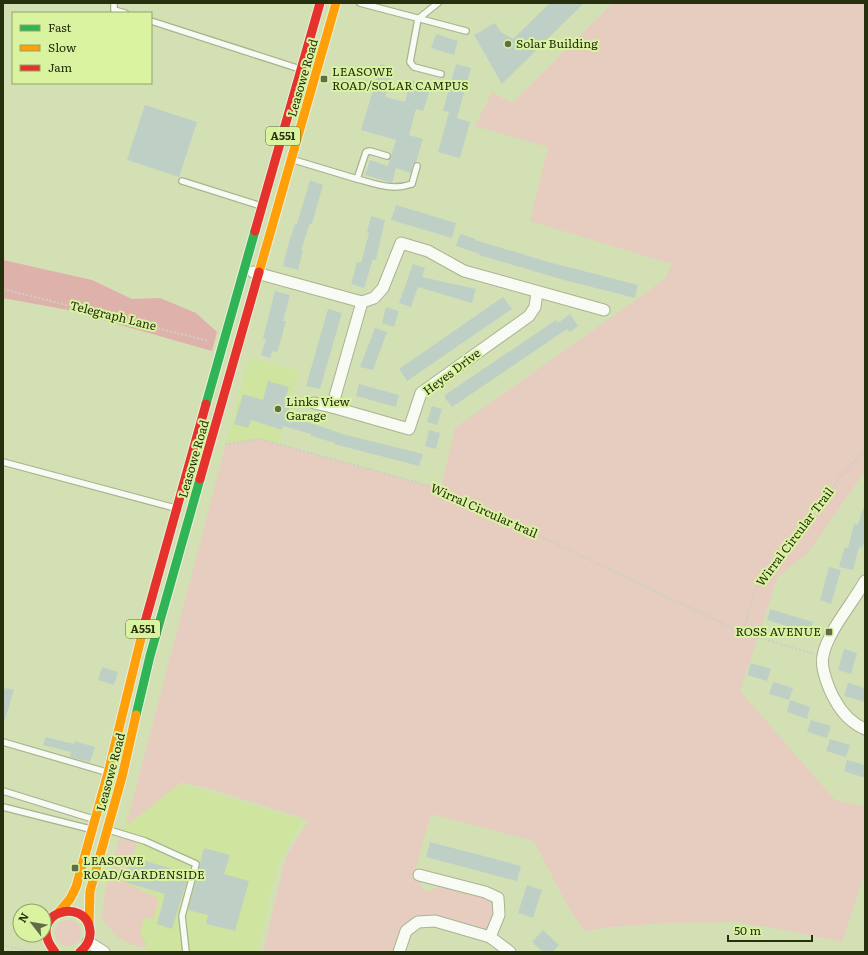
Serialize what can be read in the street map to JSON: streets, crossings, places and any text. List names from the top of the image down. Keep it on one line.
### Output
{"streets":{"main road":["Leasowe Road","A551"],"street":["Heyes Drive"],"path":["Telegraph Lane","Wirral Circular trail","Wirral Circular Trail"]},"crossings":[["Leasowe Road","Telegraph Lane"],["Leasowe Road","Wirral Circular trail"],["Wirral Circular trail","Wirral Circular Trail"]],"places":{"other":["Solar Building","Links View Garage"],"transit":["LEASOWE ROAD/SOLAR CAMPUS","ROSS AVENUE","LEASOWE ROAD/GARDENSIDE"]},"legend":["Fast","Slow","Jam"],"scale_bar":"50 m","north":"top left"}
